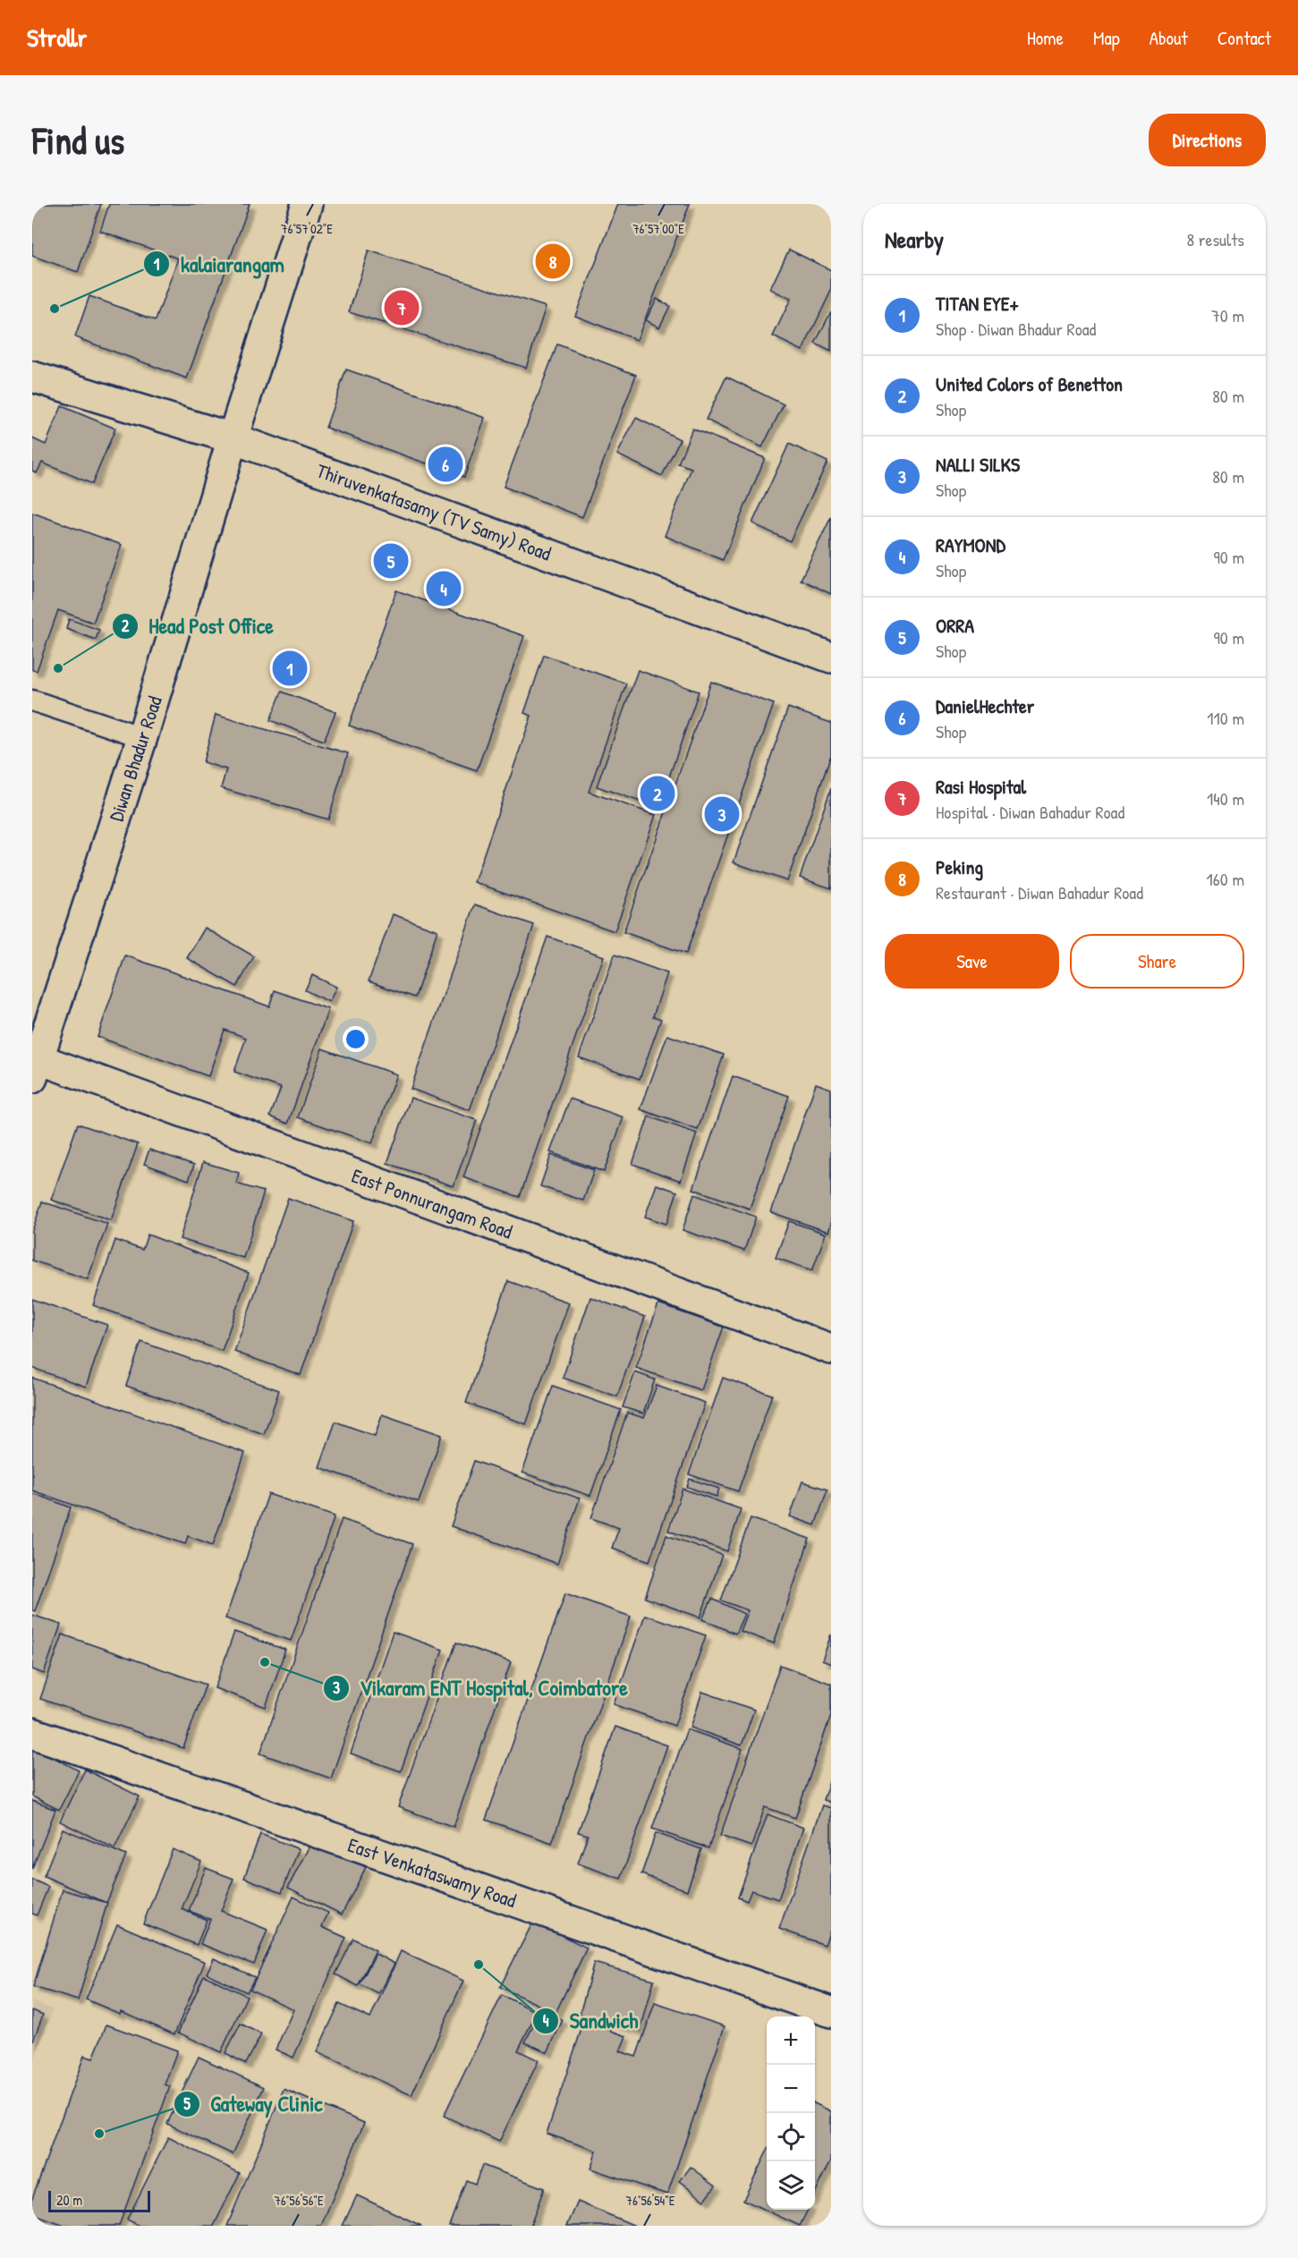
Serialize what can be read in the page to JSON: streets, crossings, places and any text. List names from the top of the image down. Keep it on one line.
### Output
{"streets":{"street":["Thiruvenkatasamy (TV Samy) Road","Diwan Bhadur Road","East Ponnurangam Road","East Venkataswamy Road"]},"crossings":[["Thiruvenkatasamy (TV Samy) Road","Diwan Bhadur Road"],["Diwan Bhadur Road","East Ponnurangam Road"]],"places":["kalaiarangam","Head Post Office","Vikaram ENT Hospital, Coimbatore","Sandwich","Gateway Clinic"],"scale_bar":"20 m","page":{"header":"Strollr","nav":["Home","Map","About","Contact"],"buttons":["Directions",["Save","Share"]],"title":"Find us","heading":["Nearby","8 results"],"pins":["8","7","6","5","4","1","2","3"],"list":[{"mark":"1","name":"TITAN EYE+","note":"Shop · Diwan Bhadur Road","value":"70 m"},{"mark":"2","name":"United Colors of Benetton","note":"Shop","value":"80 m"},{"mark":"3","name":"NALLI SILKS","note":"Shop","value":"80 m"},{"mark":"4","name":"RAYMOND","note":"Shop","value":"90 m"},{"mark":"5","name":"ORRA","note":"Shop","value":"90 m"},{"mark":"6","name":"DanielHechter","note":"Shop","value":"110 m"},{"mark":"7","name":"Rasi Hospital","note":"Hospital · Diwan Bahadur Road","value":"140 m"},{"mark":"8","name":"Peking","note":"Restaurant · Diwan Bahadur Road","value":"160 m"}],"map_buttons":["+","−"],"scale":"20 m"},"coordinates":["76°57'02\"E","76°57'00\"E","76°56'56\"E","76°56'54\"E"]}
